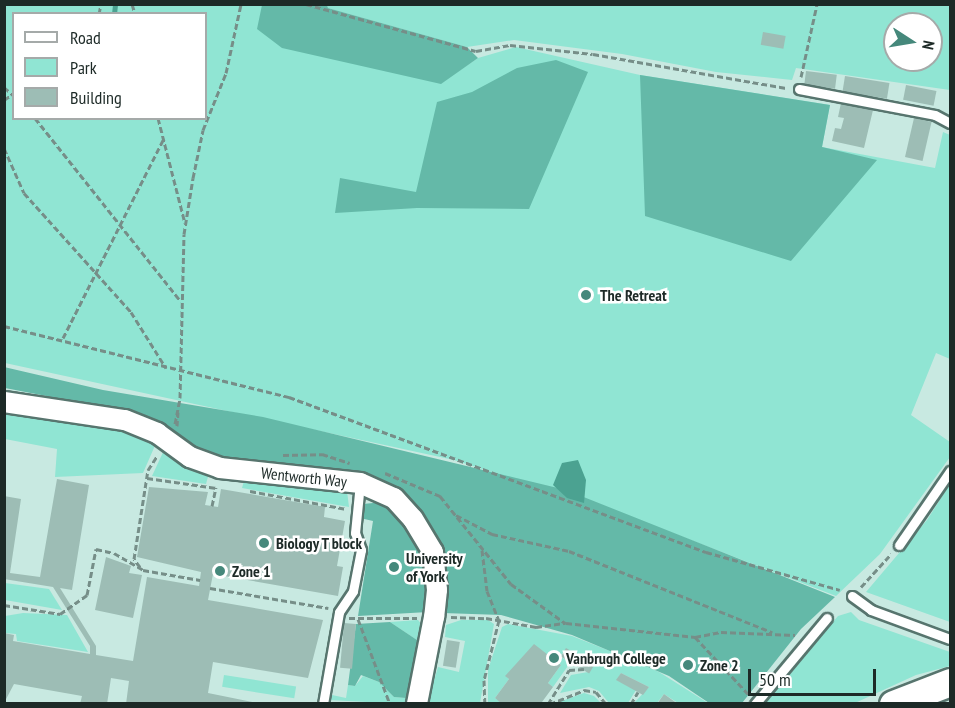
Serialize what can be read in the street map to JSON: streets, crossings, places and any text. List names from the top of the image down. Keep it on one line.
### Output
{"streets":{"street":["Wentworth Way"]},"places":["The Retreat","Biology T block","University of York","Zone 1","Vanbrugh College","Zone 2"],"legend":["Road","Park","Building"],"scale_bar":"50 m","north":"right"}
